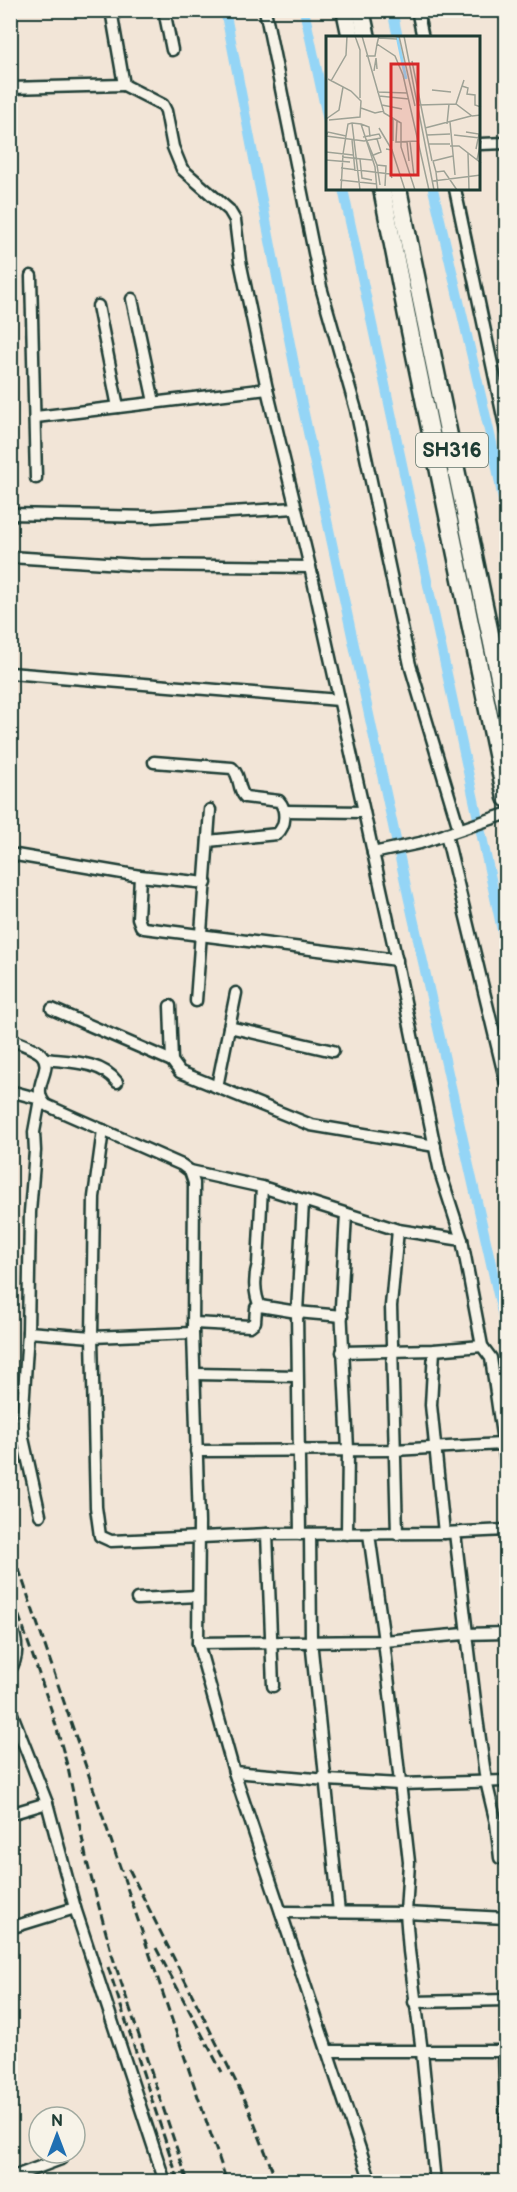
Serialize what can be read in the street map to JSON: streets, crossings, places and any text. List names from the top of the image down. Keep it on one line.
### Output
{"streets":{"main road":["SH316"]},"north":"top"}
